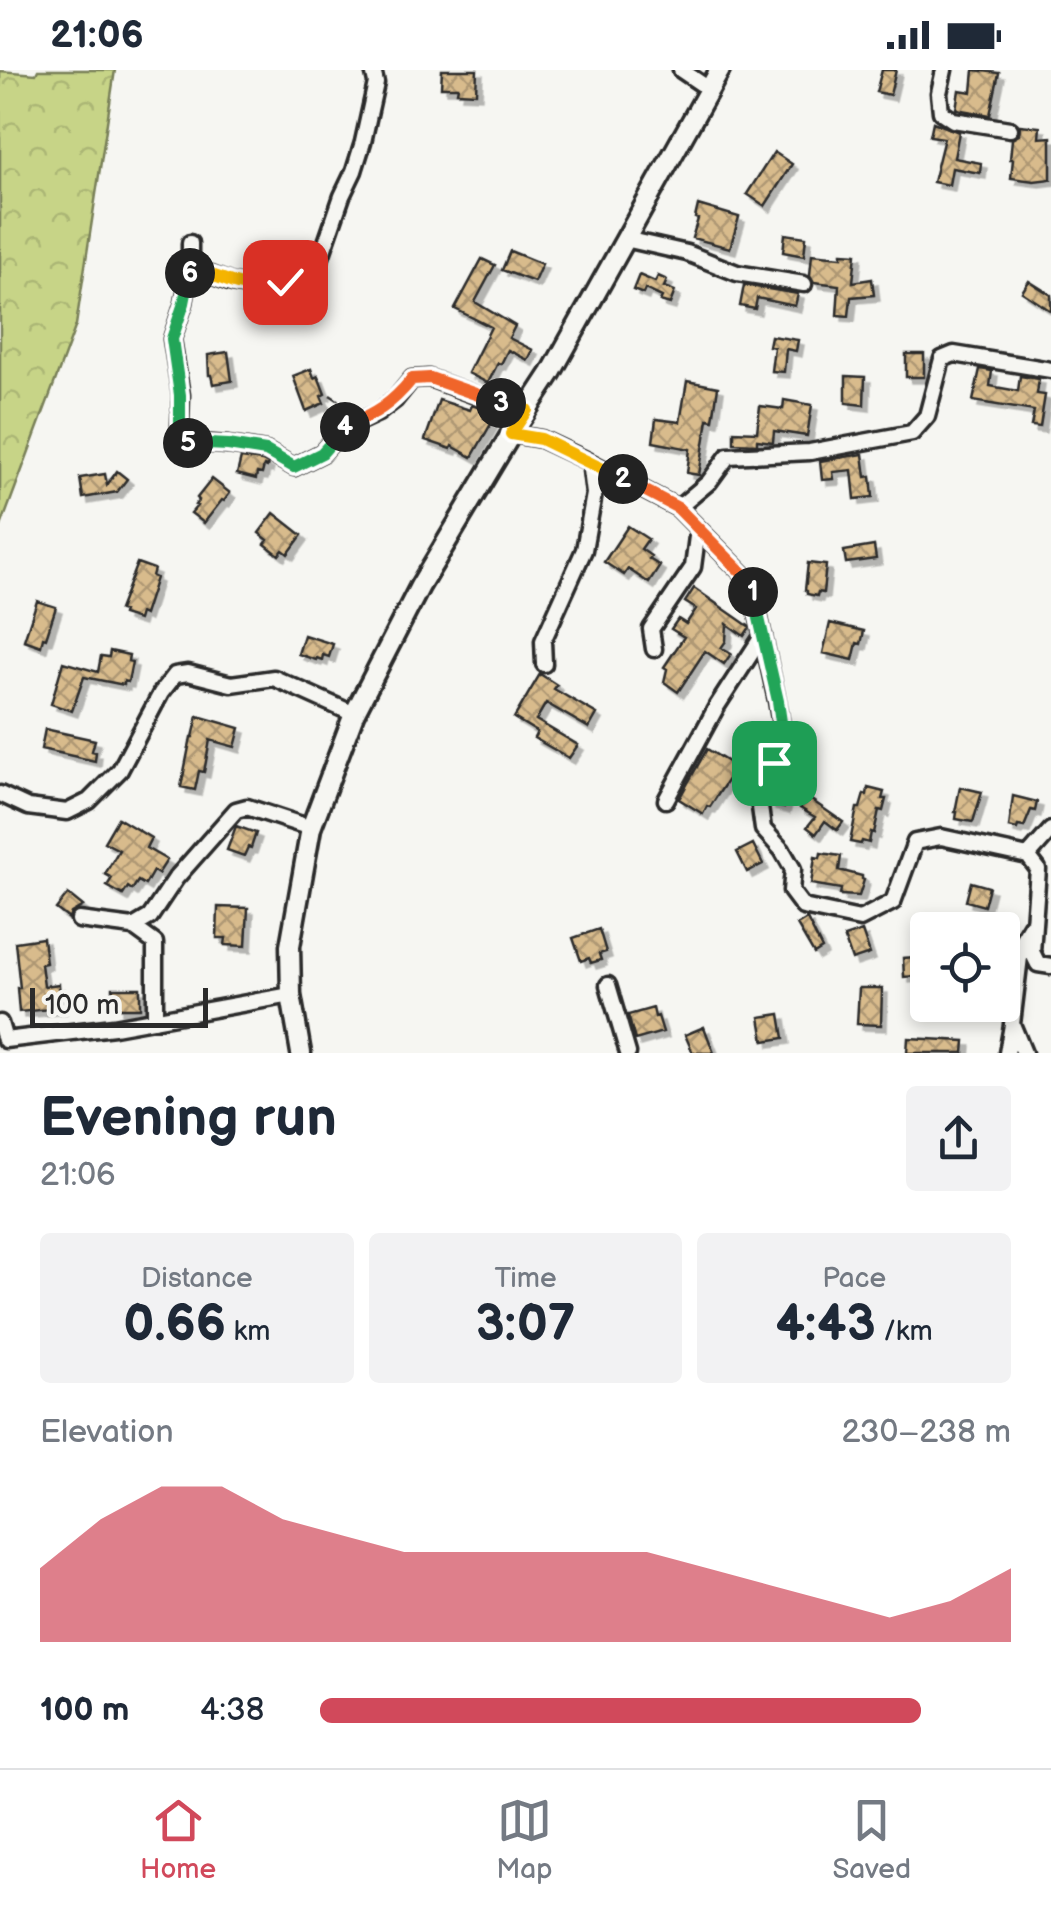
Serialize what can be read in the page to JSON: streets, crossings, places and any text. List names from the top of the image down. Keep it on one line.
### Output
{"scale_bar":"100 m","page":{"status":"21:06","pins":["6","3","4","5","2","1"],"scale":"100 m","heading":["Evening run","21:06"],"stats":[["Distance","0.66 km"],["Time","3:07"],["Pace","4:43 /km"]],"chart":["Elevation","230–238 m"],"list":[{"name":"100 m","note":"4:38"}],"tabs":["Home","Map","Saved"]}}
